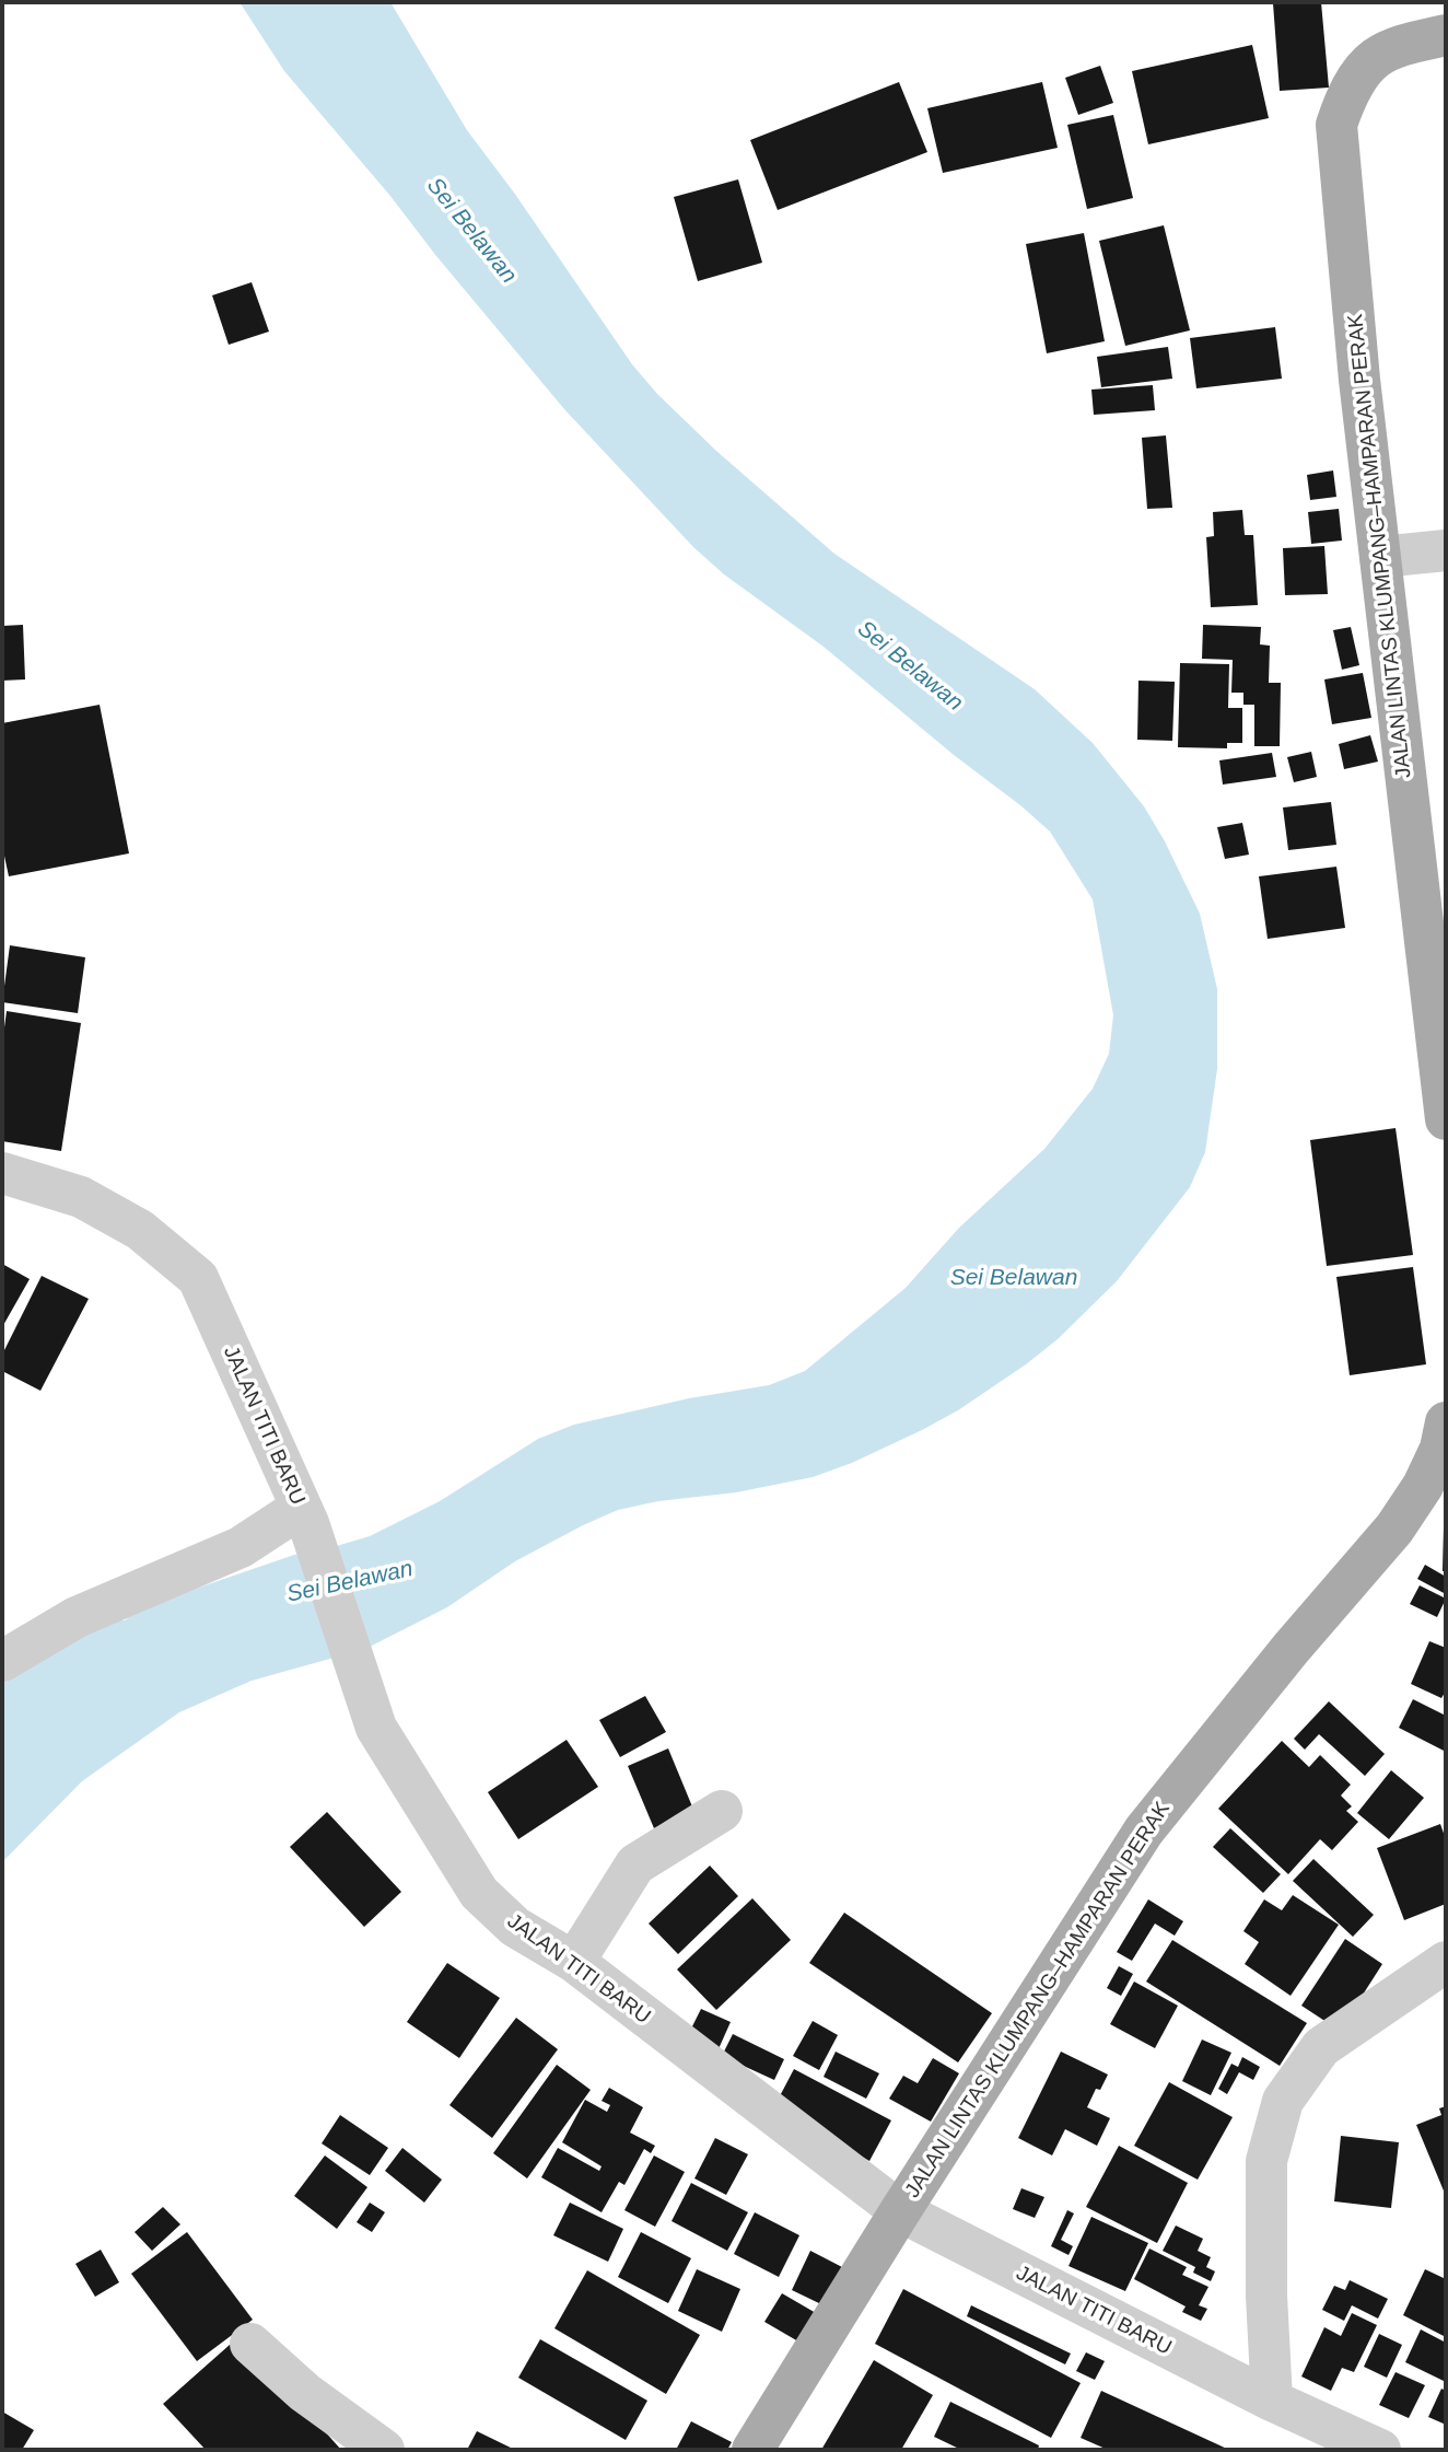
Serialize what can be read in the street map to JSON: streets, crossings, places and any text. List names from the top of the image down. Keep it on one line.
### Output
{"streets":{"main road":["JALAN LINTAS KLUMPANG–HAMPARAN PERAK"],"street":["JALAN TITI BARU"]},"crossings":[["JALAN LINTAS KLUMPANG–HAMPARAN PERAK","JALAN TITI BARU"]],"water":["Sei Belawan"]}
